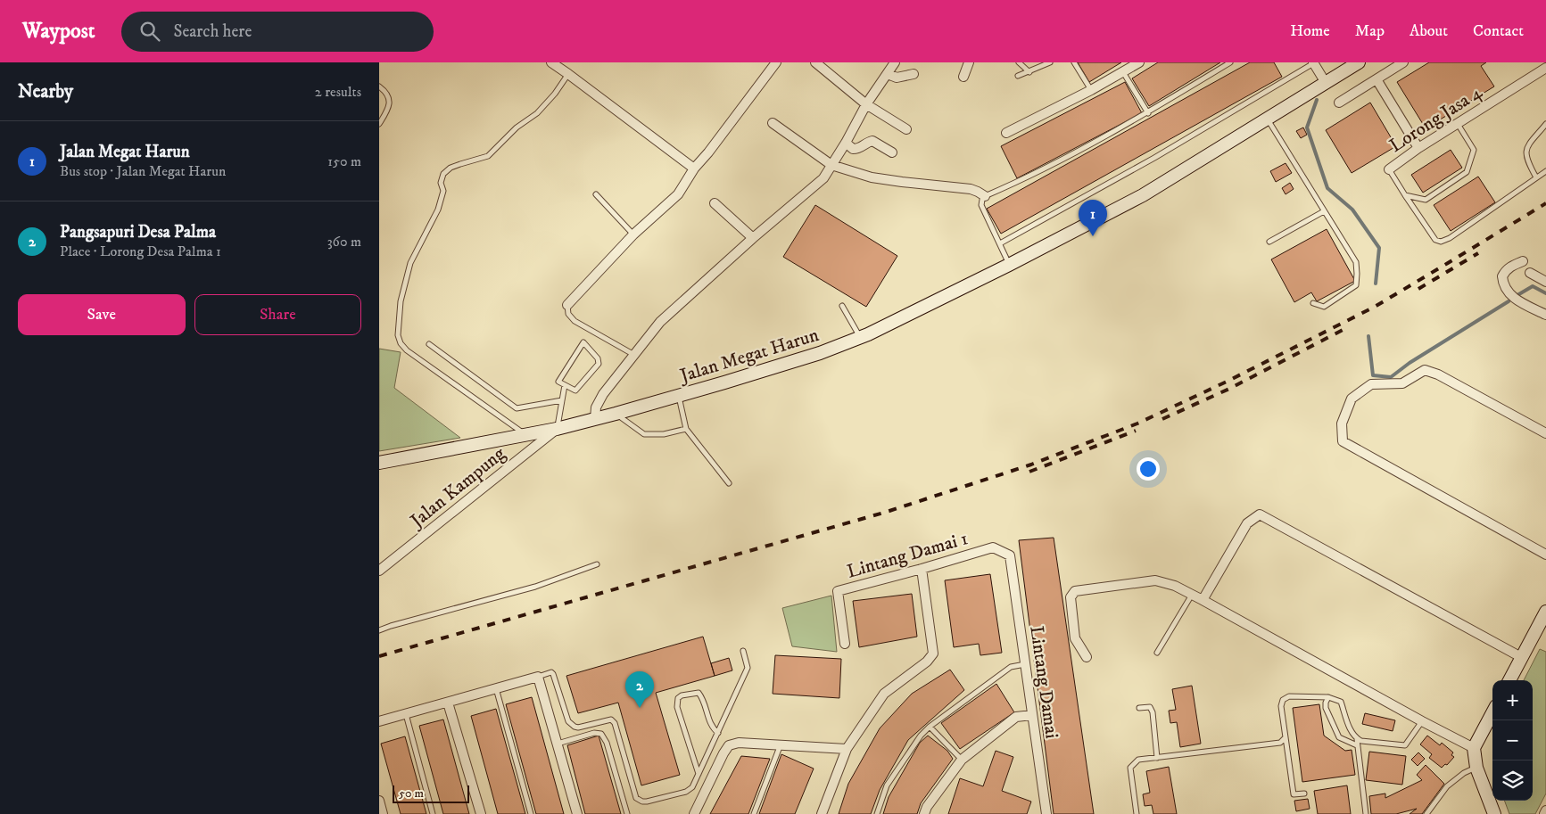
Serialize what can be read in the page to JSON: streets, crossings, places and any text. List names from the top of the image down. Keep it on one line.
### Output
{"streets":{"street":["Lorong Jasa 4","Jalan Megat Harun","Jalan Kampung","Lintang Damai 1","Lintang Damai"]},"crossings":[["Jalan Megat Harun","Jalan Kampung"],["Lintang Damai 1","Lintang Damai"]],"scale_bar":"50 m","page":{"header":"Waypost","search":"Search here","nav":["Home","Map","About","Contact"],"heading":["Nearby","2 results"],"list":[{"mark":"1","name":"Jalan Megat Harun","note":"Bus stop · Jalan Megat Harun","value":"150 m"},{"mark":"2","name":"Pangsapuri Desa Palma","note":"Place · Lorong Desa Palma 1","value":"360 m"}],"pins":["1","2"],"buttons":["Save","Share"],"map_buttons":["+","−"],"scale":"50 m"}}
